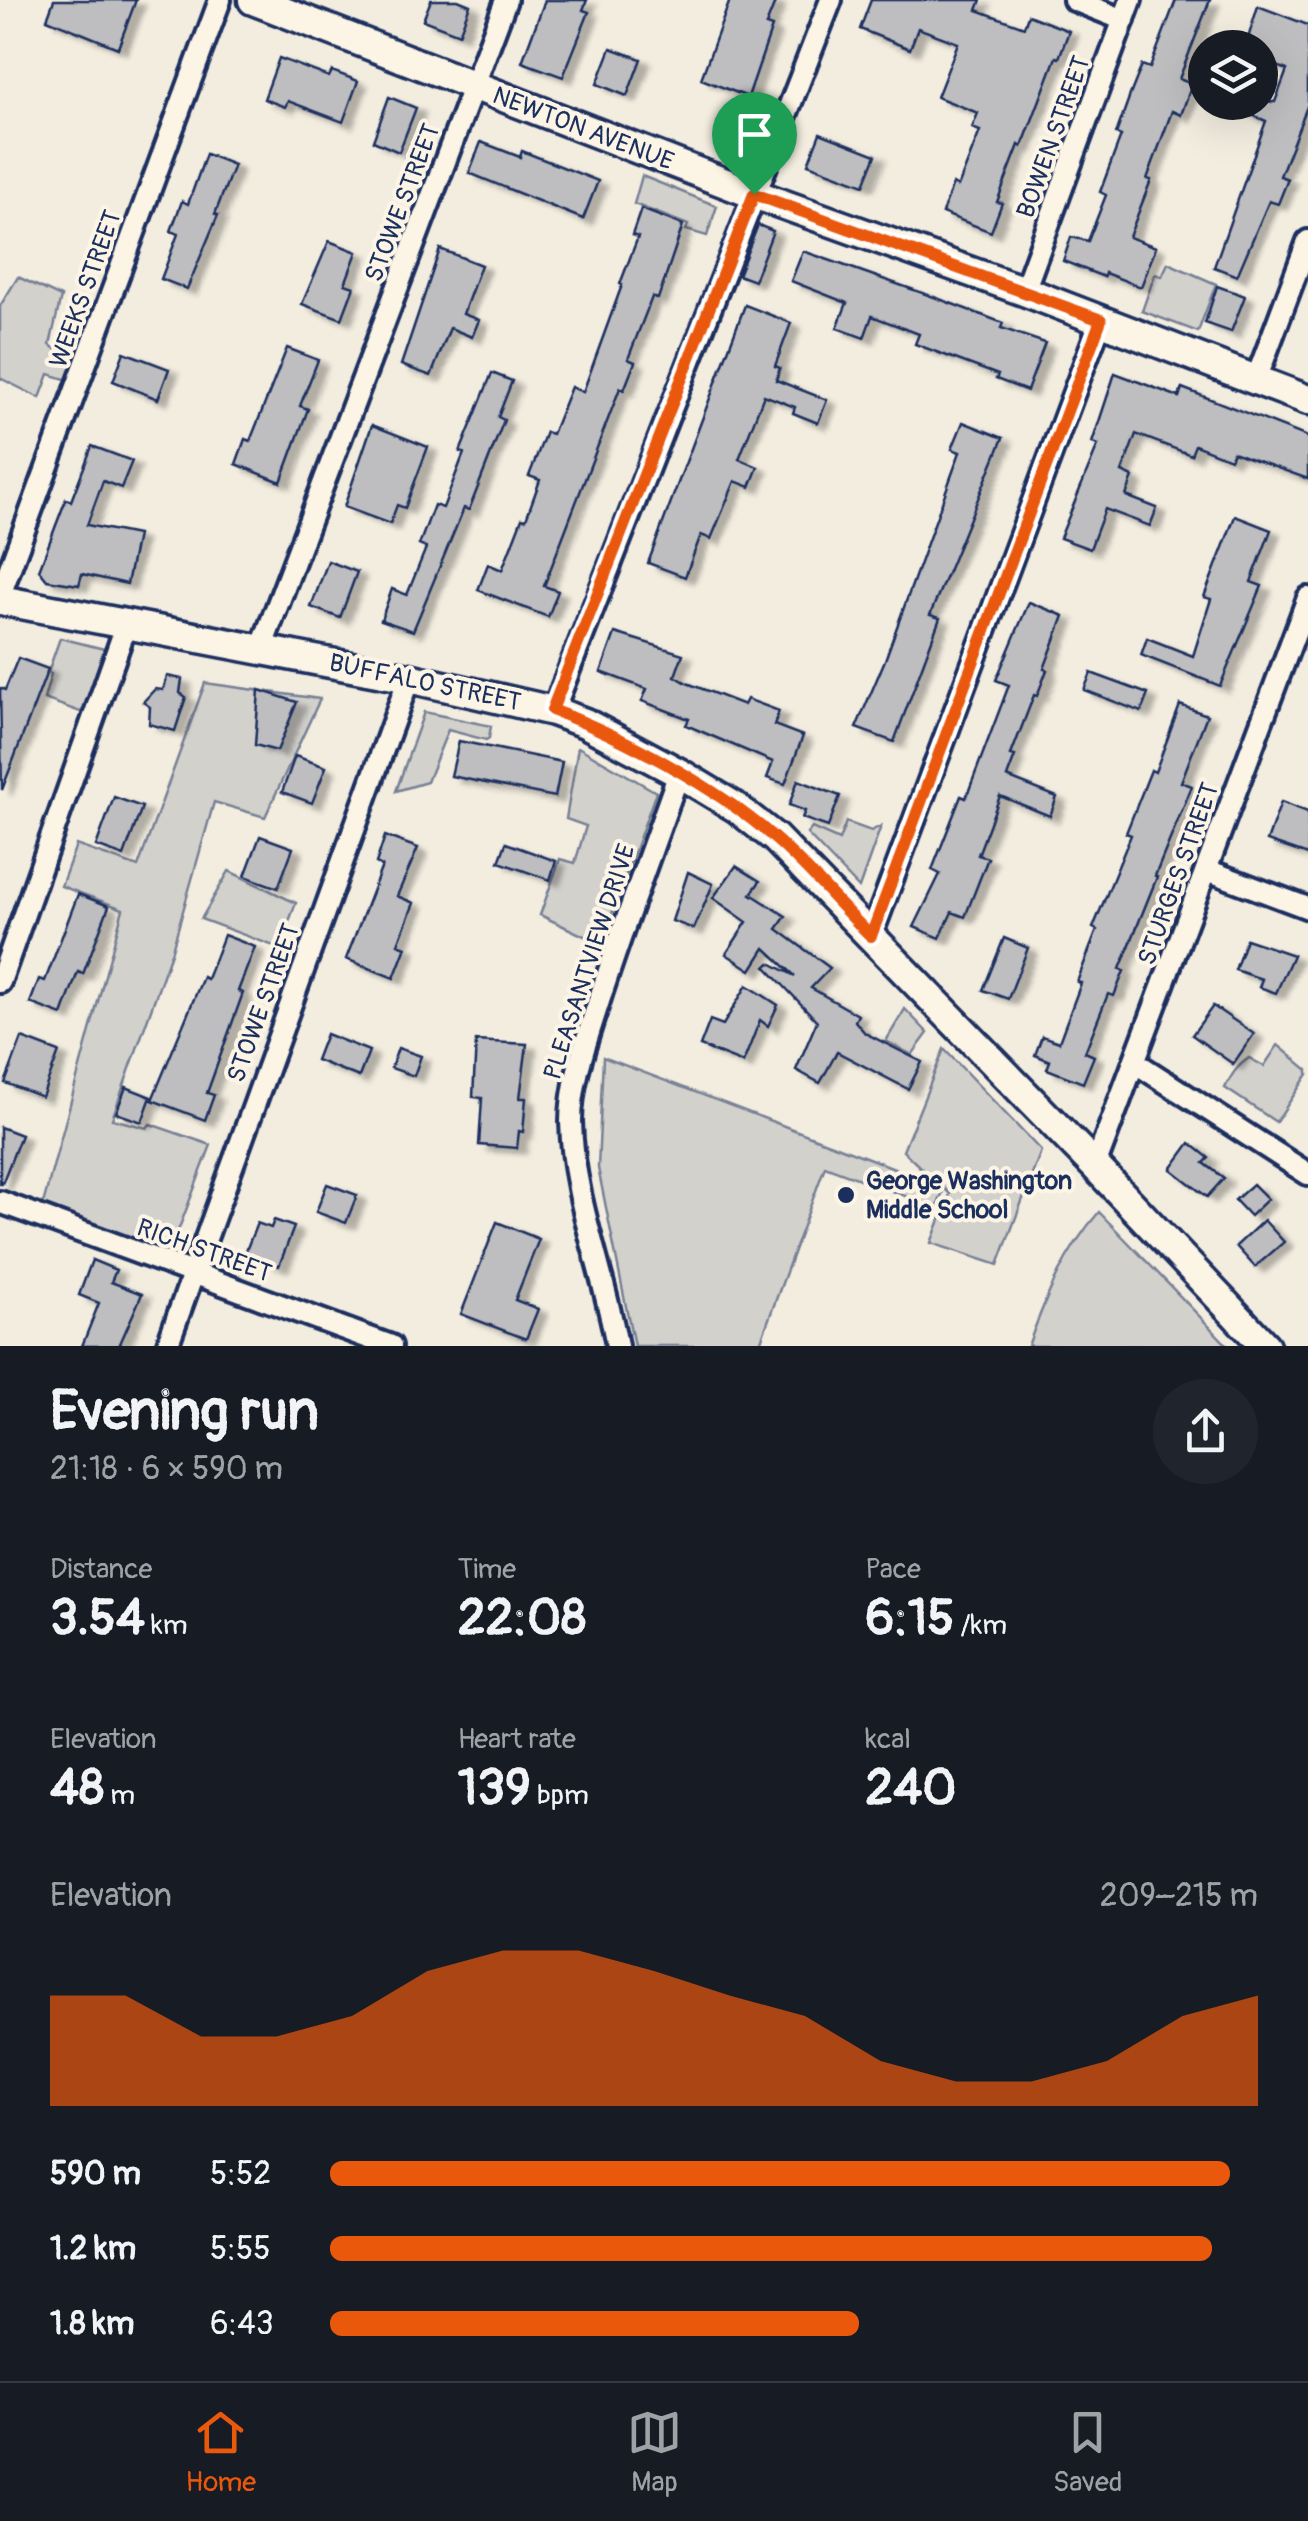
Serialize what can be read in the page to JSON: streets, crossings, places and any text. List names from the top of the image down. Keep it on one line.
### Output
{"streets":{"street":["NEWTON AVENUE","BOWEN STREET","STOWE STREET","WEEKS STREET","BUFFALO STREET","STURGES STREET","PLEASANTVIEW DRIVE","RICH STREET"]},"crossings":[["NEWTON AVENUE","BOWEN STREET"],["NEWTON AVENUE","STOWE STREET"],["STOWE STREET","BUFFALO STREET"],["STOWE STREET","RICH STREET"],["WEEKS STREET","BUFFALO STREET"],["BUFFALO STREET","STURGES STREET"],["BUFFALO STREET","PLEASANTVIEW DRIVE"]],"places":["George Washington Middle School"],"page":{"heading":["Evening run","21:18 · 6 × 590 m"],"stats":[["Distance","3.54 km"],["Time","22:08"],["Pace","6:15 /km"],["Elevation","48 m"],["Heart rate","139 bpm"],["kcal","240"]],"chart":["Elevation","209–215 m"],"list":[{"name":"590 m","note":"5:52"},{"name":"1.2 km","note":"5:55"},{"name":"1.8 km","note":"6:43"}],"tabs":["Home","Map","Saved"]}}
